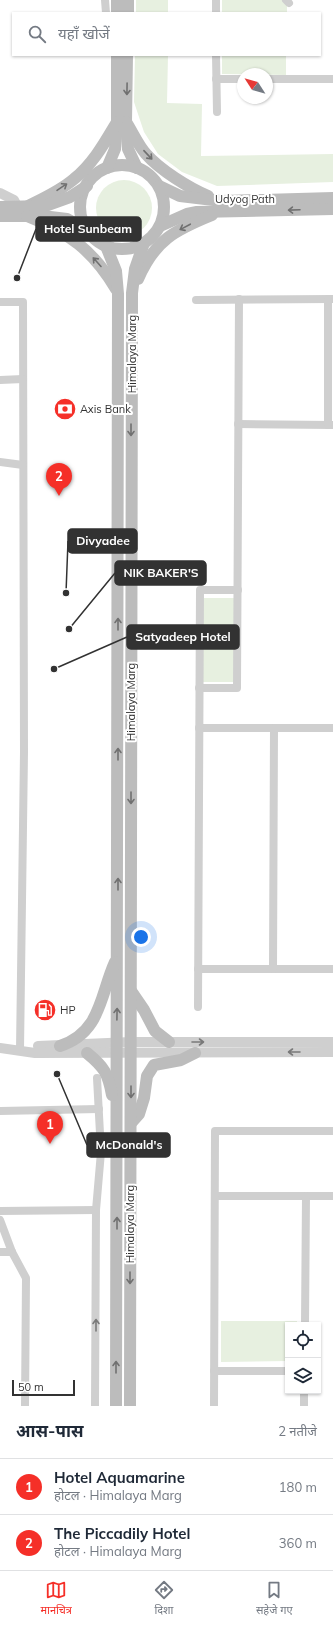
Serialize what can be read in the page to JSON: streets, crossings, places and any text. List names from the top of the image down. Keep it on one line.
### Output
{"streets":{"main road":["Udyog Path","Himalaya Marg"]},"crossings":[["Udyog Path","Himalaya Marg"]],"places":{"other":["Hotel Sunbeam","Divyadee","NIK BAKER'S","Satyadeep Hotel","McDonald's"],"bank":["Axis Bank"],"fuel station":["HP"]},"scale_bar":"50 m","north":"top left","page":{"search":"यहाँ खोजें","pins":["2","1"],"scale":"50 m","heading":["आस-पास","2 नतीजे"],"list":[{"mark":"1","name":"Hotel Aquamarine","note":"होटल · Himalaya Marg","value":"180 m"},{"mark":"2","name":"The Piccadily Hotel","note":"होटल · Himalaya Marg","value":"360 m"}],"nav":["मानचित्र","दिशा","सहेजे गए"]}}
